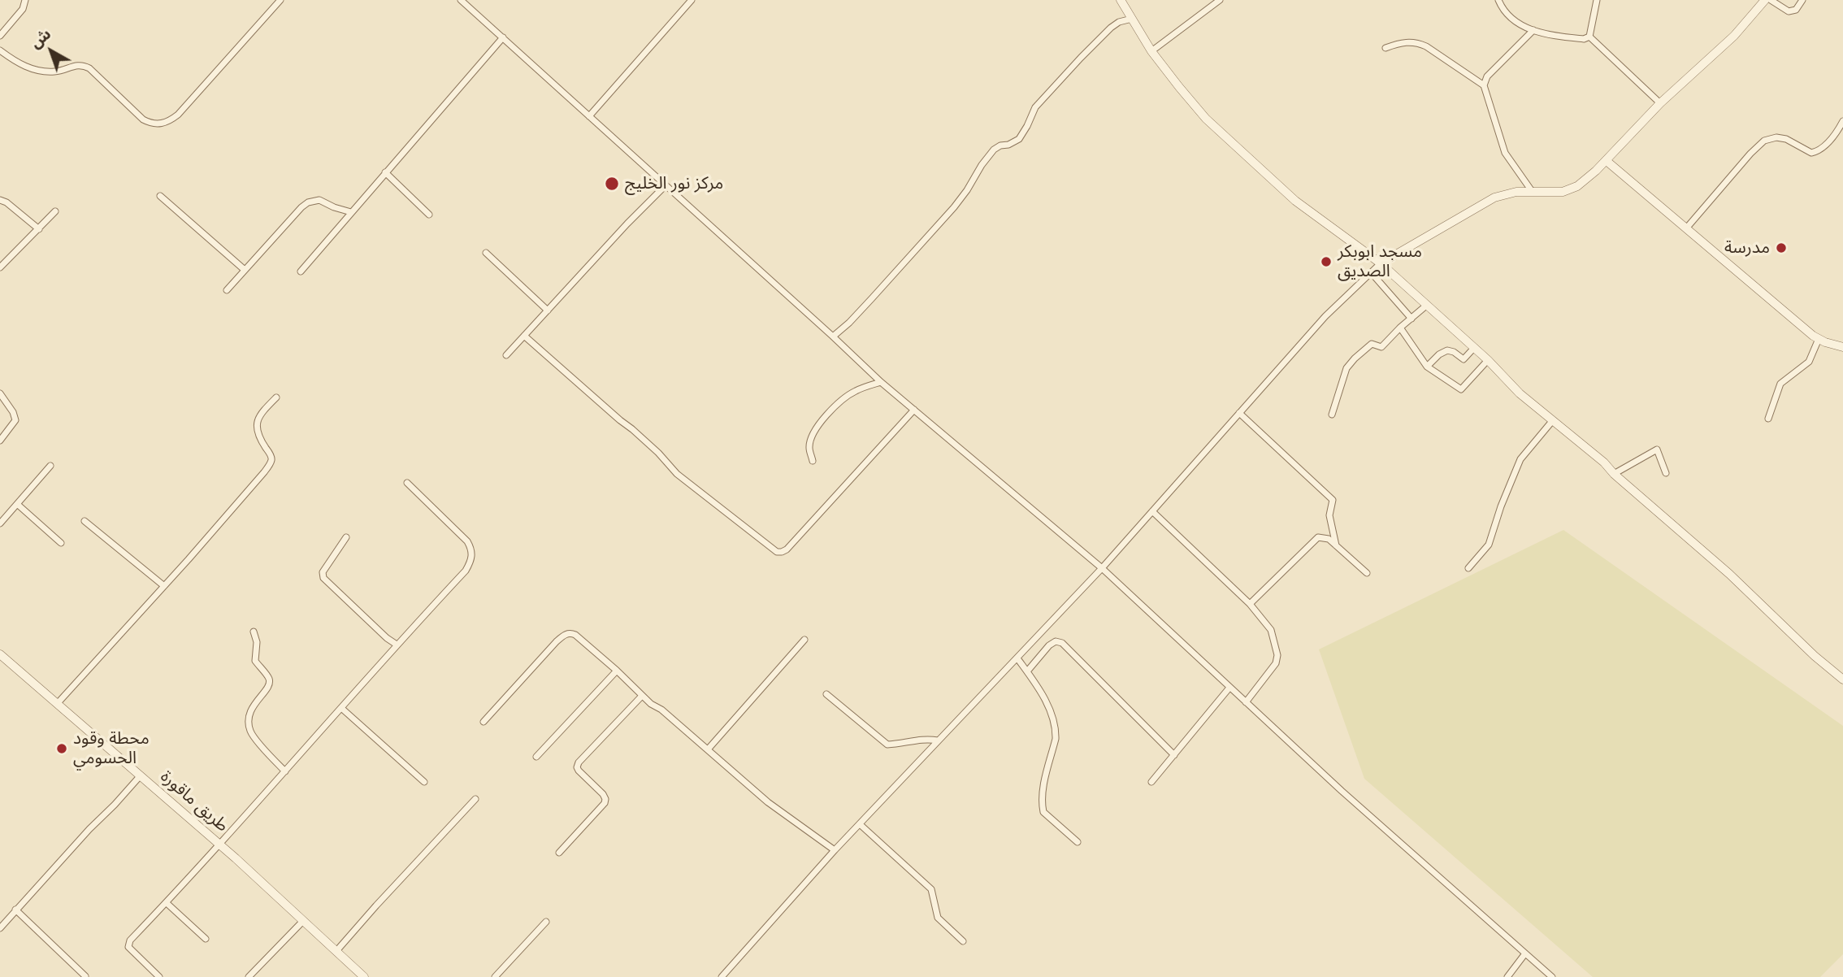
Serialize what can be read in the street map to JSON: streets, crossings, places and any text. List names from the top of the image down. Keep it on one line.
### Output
{"streets":{"street":["طريق ماقورة"]},"places":["مركز نور الخليج","مدرسة","مسجد ابوبكر الصديق","محطة وقود الحسومي"],"north":"top left"}
